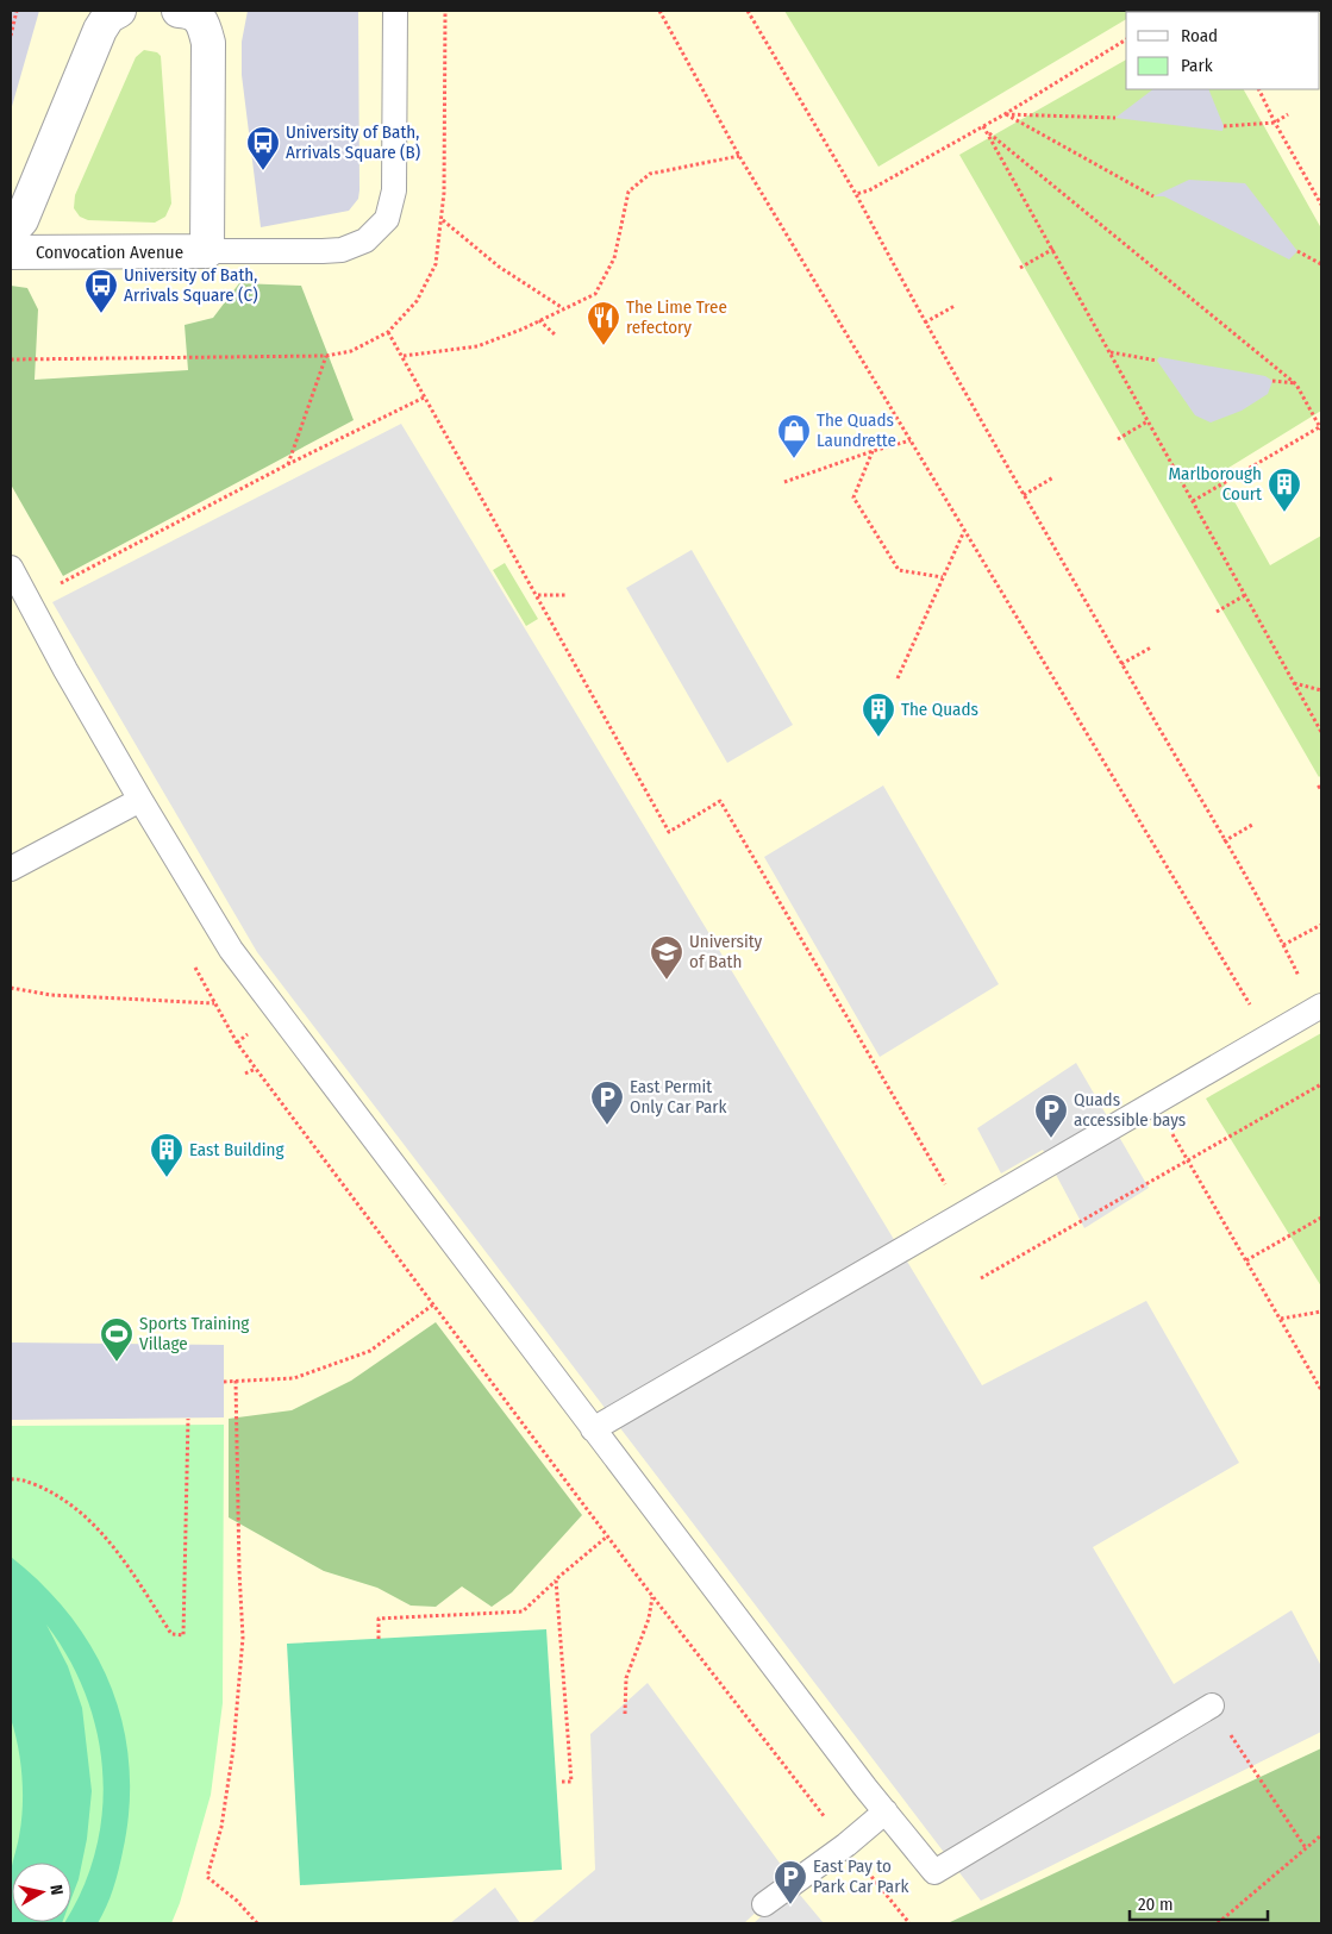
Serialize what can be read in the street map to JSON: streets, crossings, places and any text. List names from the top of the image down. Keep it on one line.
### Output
{"streets":{"street":["Convocation Avenue"]},"places":{"bus stop":["University of Bath, Arrivals Square (B)","University of Bath, Arrivals Square (C)"],"restaurant":["The Lime Tree refectory"],"shop":["The Quads Laundrette"],"building":["Marlborough Court","The Quads","East Building"],"school or university":["University of Bath"],"parking":["East Permit Only Car Park","Quads accessible bays","East Pay to Park Car Park"],"sports":["Sports Training Village"]},"legend":["Road","Park"],"scale_bar":"20 m","north":"right"}
